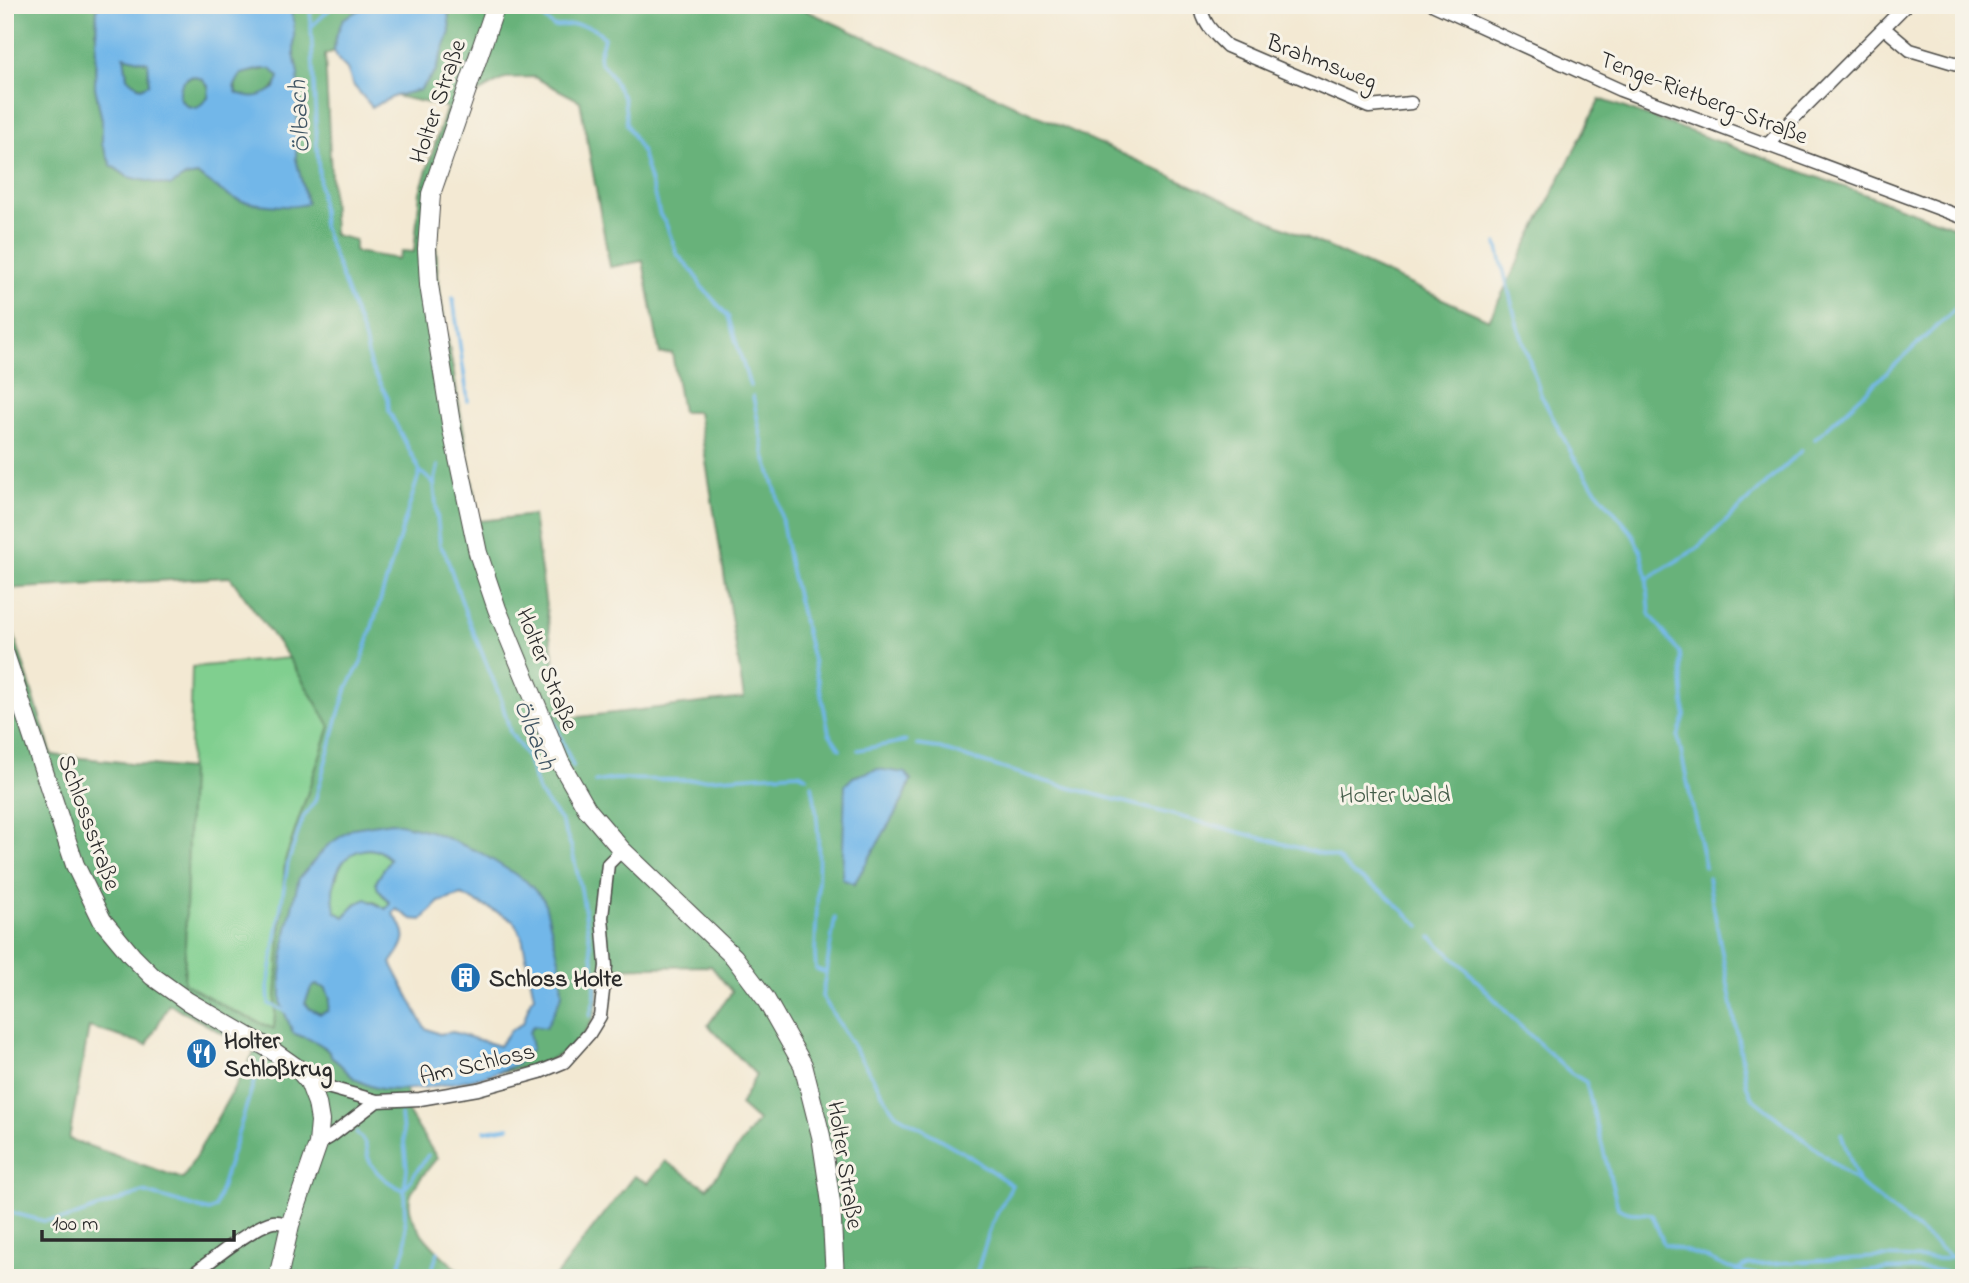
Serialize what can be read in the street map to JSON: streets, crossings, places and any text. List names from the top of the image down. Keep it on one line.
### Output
{"streets":{"street":["Brahmsweg","Tenge-Rietberg-Straße","Holter Straße","Schlossstraße","Am Schloss"]},"crossings":[["Holter Straße","Am Schloss"],["Schlossstraße","Am Schloss"]],"water":["Ölbach"],"parks":["Holter Wald"],"places":{"building":["Schloss Holte"],"restaurant":["Holter Schloßkrug"]},"scale_bar":"100 m"}
